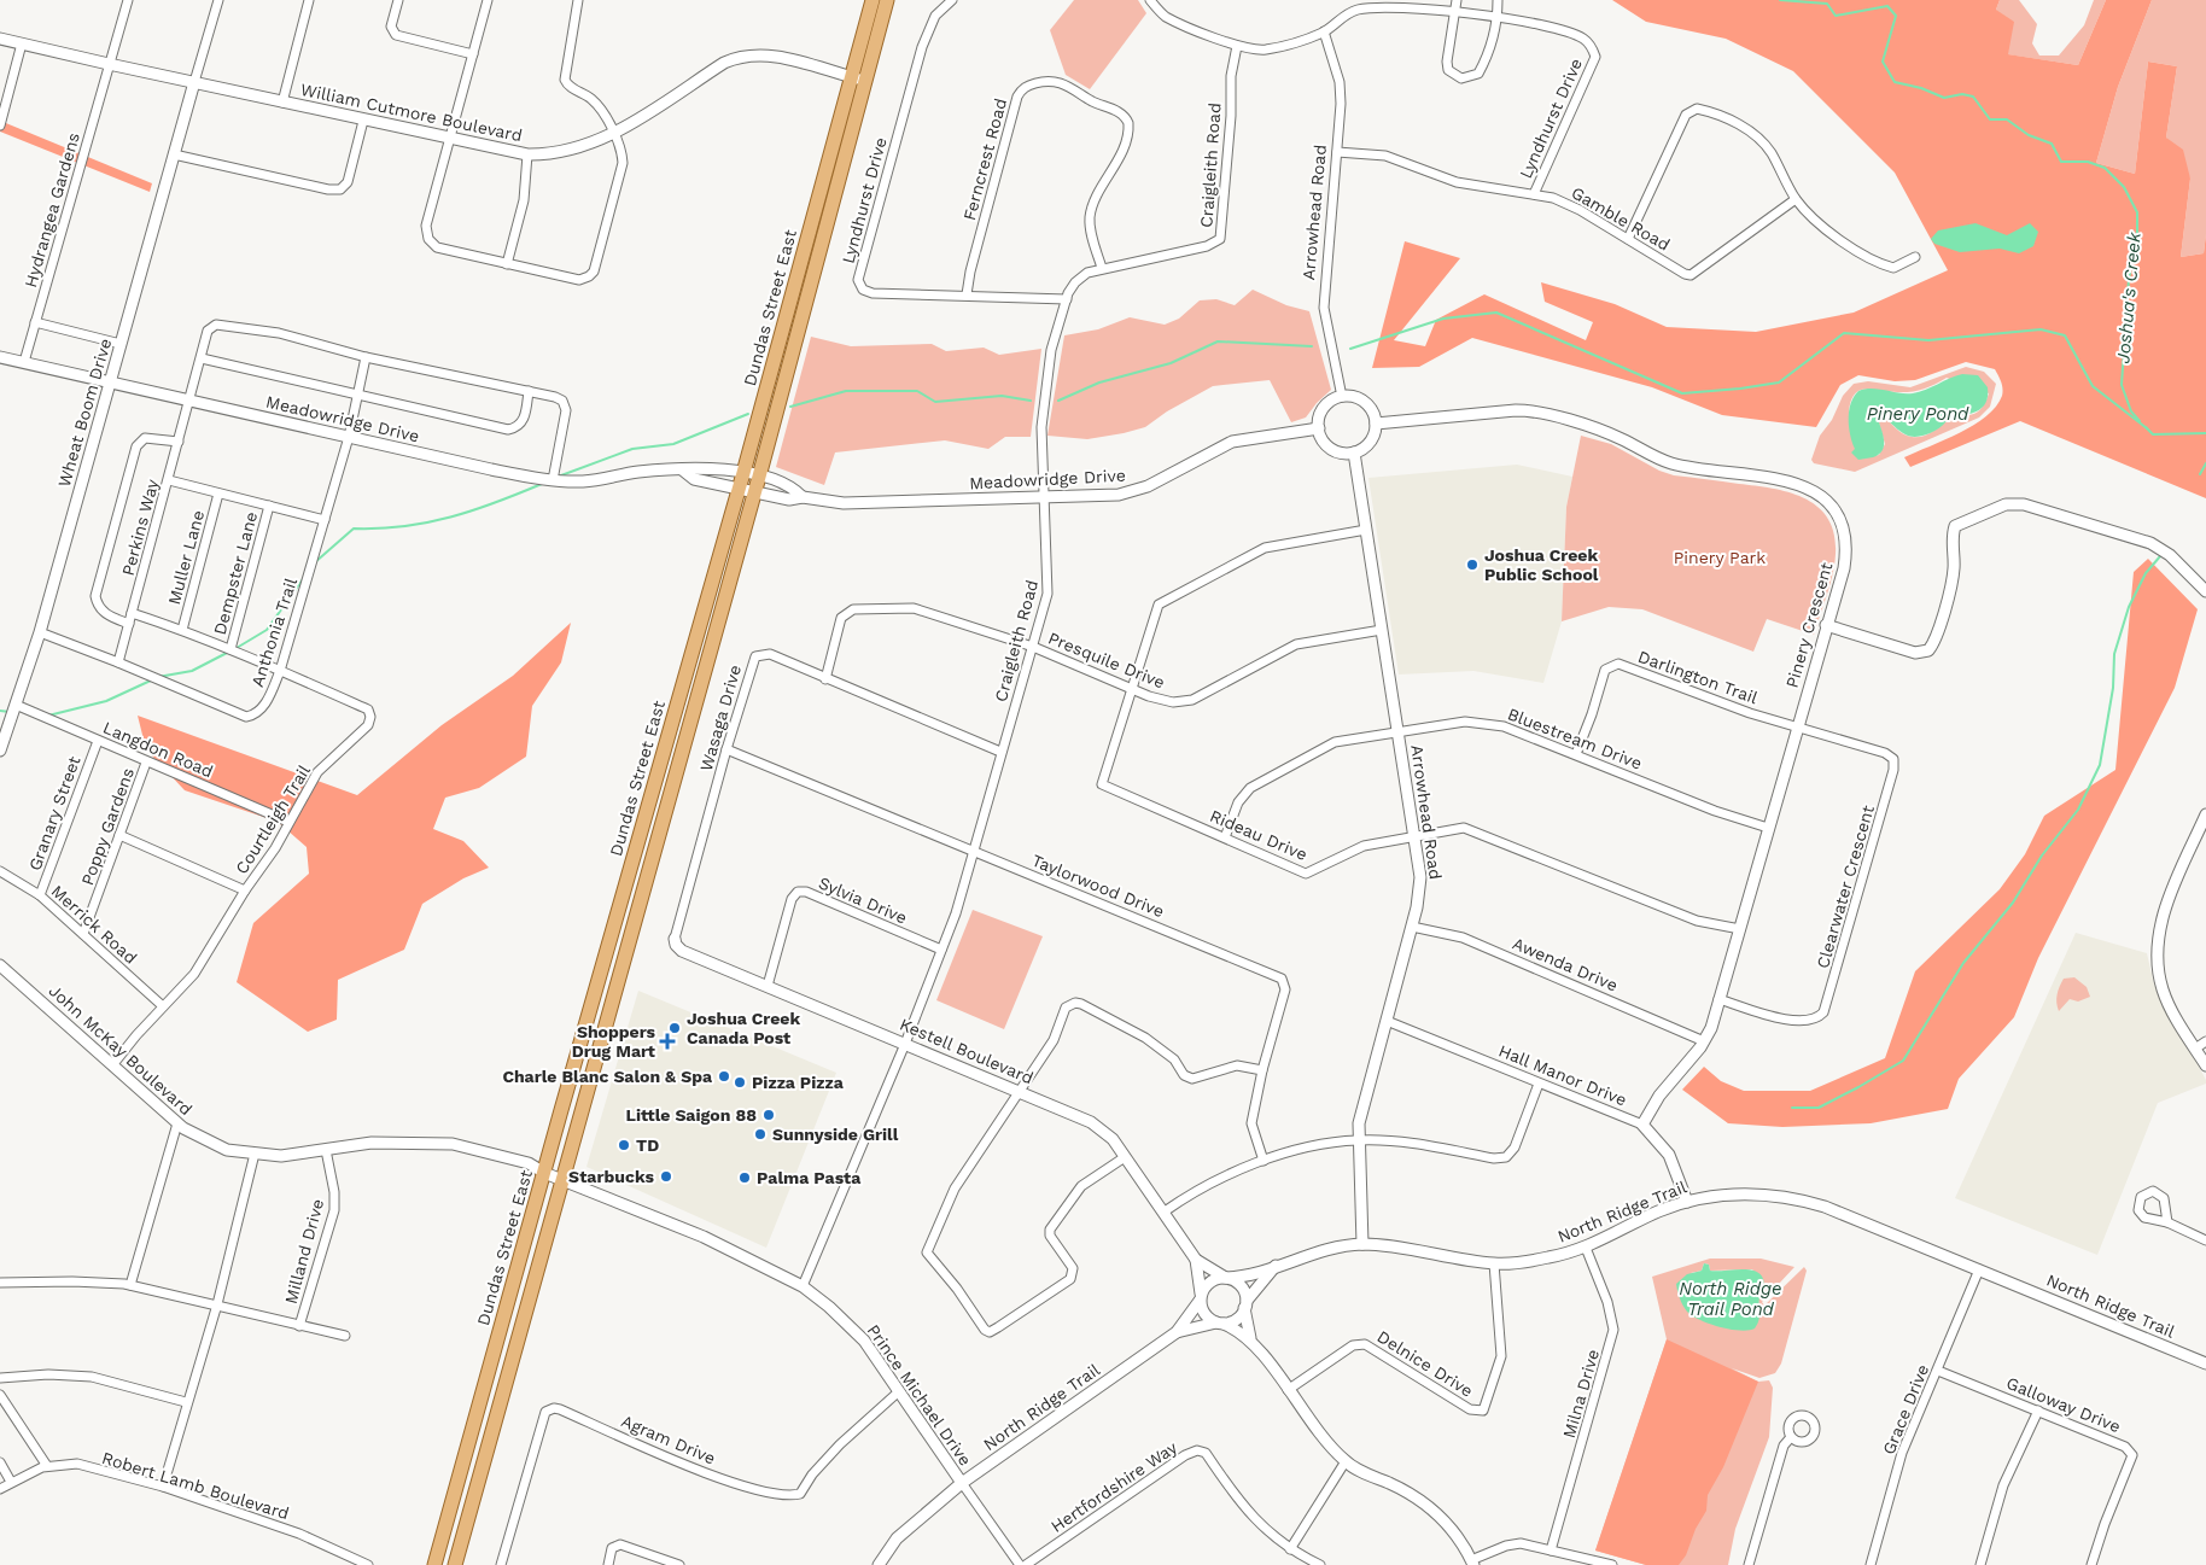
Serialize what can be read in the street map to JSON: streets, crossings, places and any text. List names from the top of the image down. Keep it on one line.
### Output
{"streets":{"main road":["Dundas Street East"],"street":["William Cutmore Boulevard","Lyndhurst Drive","Ferncrest Road","Craigleith Road","Hydrangea Gardens","Arrowhead Road","Gamble Road","Wheat Boom Drive","Meadowridge Drive","Perkins Way","Muller Lane","Dempster Lane","Pinery Crescent","Anthonia Trail","Presquile Drive","Darlington Trail","Wasaga Drive","Bluestream Drive","Langdon Road","Granary Street","Courtleigh Trail","Poppy Gardens","Rideau Drive","Taylorwood Drive","Clearwater Crescent","Sylvia Drive","Merrick Road","Awenda Drive","John McKay Boulevard","Kestell Boulevard","Hall Manor Drive","North Ridge Trail","Milland Drive","Delnice Drive","Milna Drive","Prince Michael Drive","Galloway Drive","Grace Drive","Agram Drive","Robert Lamb Boulevard","Hertfordshire Way"]},"crossings":[["William Cutmore Boulevard","Hydrangea Gardens"],["William Cutmore Boulevard","Dundas Street East"],["William Cutmore Boulevard","Wheat Boom Drive"],["Lyndhurst Drive","Ferncrest Road"],["Lyndhurst Drive","Craigleith Road"],["Lyndhurst Drive","Arrowhead Road"],["Lyndhurst Drive","Gamble Road"],["Ferncrest Road","Craigleith Road"],["Craigleith Road","Meadowridge Drive"],["Craigleith Road","Presquile Drive"],["Craigleith Road","Wasaga Drive"],["Craigleith Road","Taylorwood Drive"],["Craigleith Road","Sylvia Drive"],["Craigleith Road","Kestell Boulevard"],["Craigleith Road","Prince Michael Drive"],["Hydrangea Gardens","Meadowridge Drive"],["Arrowhead Road","Gamble Road"],["Arrowhead Road","Meadowridge Drive"],["Arrowhead Road","Pinery Crescent"],["Arrowhead Road","Presquile Drive"],["Arrowhead Road","Bluestream Drive"],["Arrowhead Road","Rideau Drive"],["Arrowhead Road","Awenda Drive"],["Arrowhead Road","Hall Manor Drive"],["Arrowhead Road","North Ridge Trail"],["Dundas Street East","Meadowridge Drive"],["Dundas Street East","John McKay Boulevard"],["Dundas Street East","Prince Michael Drive"],["Wheat Boom Drive","Meadowridge Drive"],["Wheat Boom Drive","Anthonia Trail"],["Wheat Boom Drive","Langdon Road"],["Meadowridge Drive","Perkins Way"],["Meadowridge Drive","Pinery Crescent"],["Meadowridge Drive","Anthonia Trail"],["Perkins Way","Anthonia Trail"],["Perkins Way","Courtleigh Trail"],["Muller Lane","Courtleigh Trail"],["Dempster Lane","Courtleigh Trail"],["Pinery Crescent","Darlington Trail"],["Pinery Crescent","Bluestream Drive"],["Pinery Crescent","Rideau Drive"],["Pinery Crescent","Clearwater Crescent"],["Pinery Crescent","Awenda Drive"],["Pinery Crescent","Hall Manor Drive"],["Anthonia Trail","Courtleigh Trail"],["Presquile Drive","Wasaga Drive"],["Presquile Drive","Rideau Drive"],["Darlington Trail","Bluestream Drive"],["Darlington Trail","Clearwater Crescent"],["Wasaga Drive","Taylorwood Drive"],["Wasaga Drive","Kestell Boulevard"],["Bluestream Drive","Rideau Drive"],["Langdon Road","Granary Street"],["Langdon Road","Courtleigh Trail"],["Langdon Road","Poppy Gardens"],["Granary Street","Merrick Road"],["Courtleigh Trail","Merrick Road"],["Courtleigh Trail","John McKay Boulevard"],["Poppy Gardens","Merrick Road"],["Sylvia Drive","Kestell Boulevard"],["John McKay Boulevard","Milland Drive"],["John McKay Boulevard","Prince Michael Drive"],["Kestell Boulevard","North Ridge Trail"],["Hall Manor Drive","North Ridge Trail"],["North Ridge Trail","Delnice Drive"],["North Ridge Trail","Milna Drive"],["North Ridge Trail","Prince Michael Drive"],["North Ridge Trail","Grace Drive"],["Prince Michael Drive","Agram Drive"],["Galloway Drive","Grace Drive"]],"water":["Joshua's Creek","Pinery Pond","North Ridge Trail Pond"],"parks":["Pinery Park"],"places":{"other":["Joshua Creek Public School","Joshua Creek Canada Post","Charle Blanc Salon & Spa","Pizza Pizza","Little Saigon 88","Sunnyside Grill","TD","Starbucks","Palma Pasta"],"health":["Shoppers Drug Mart"]}}
